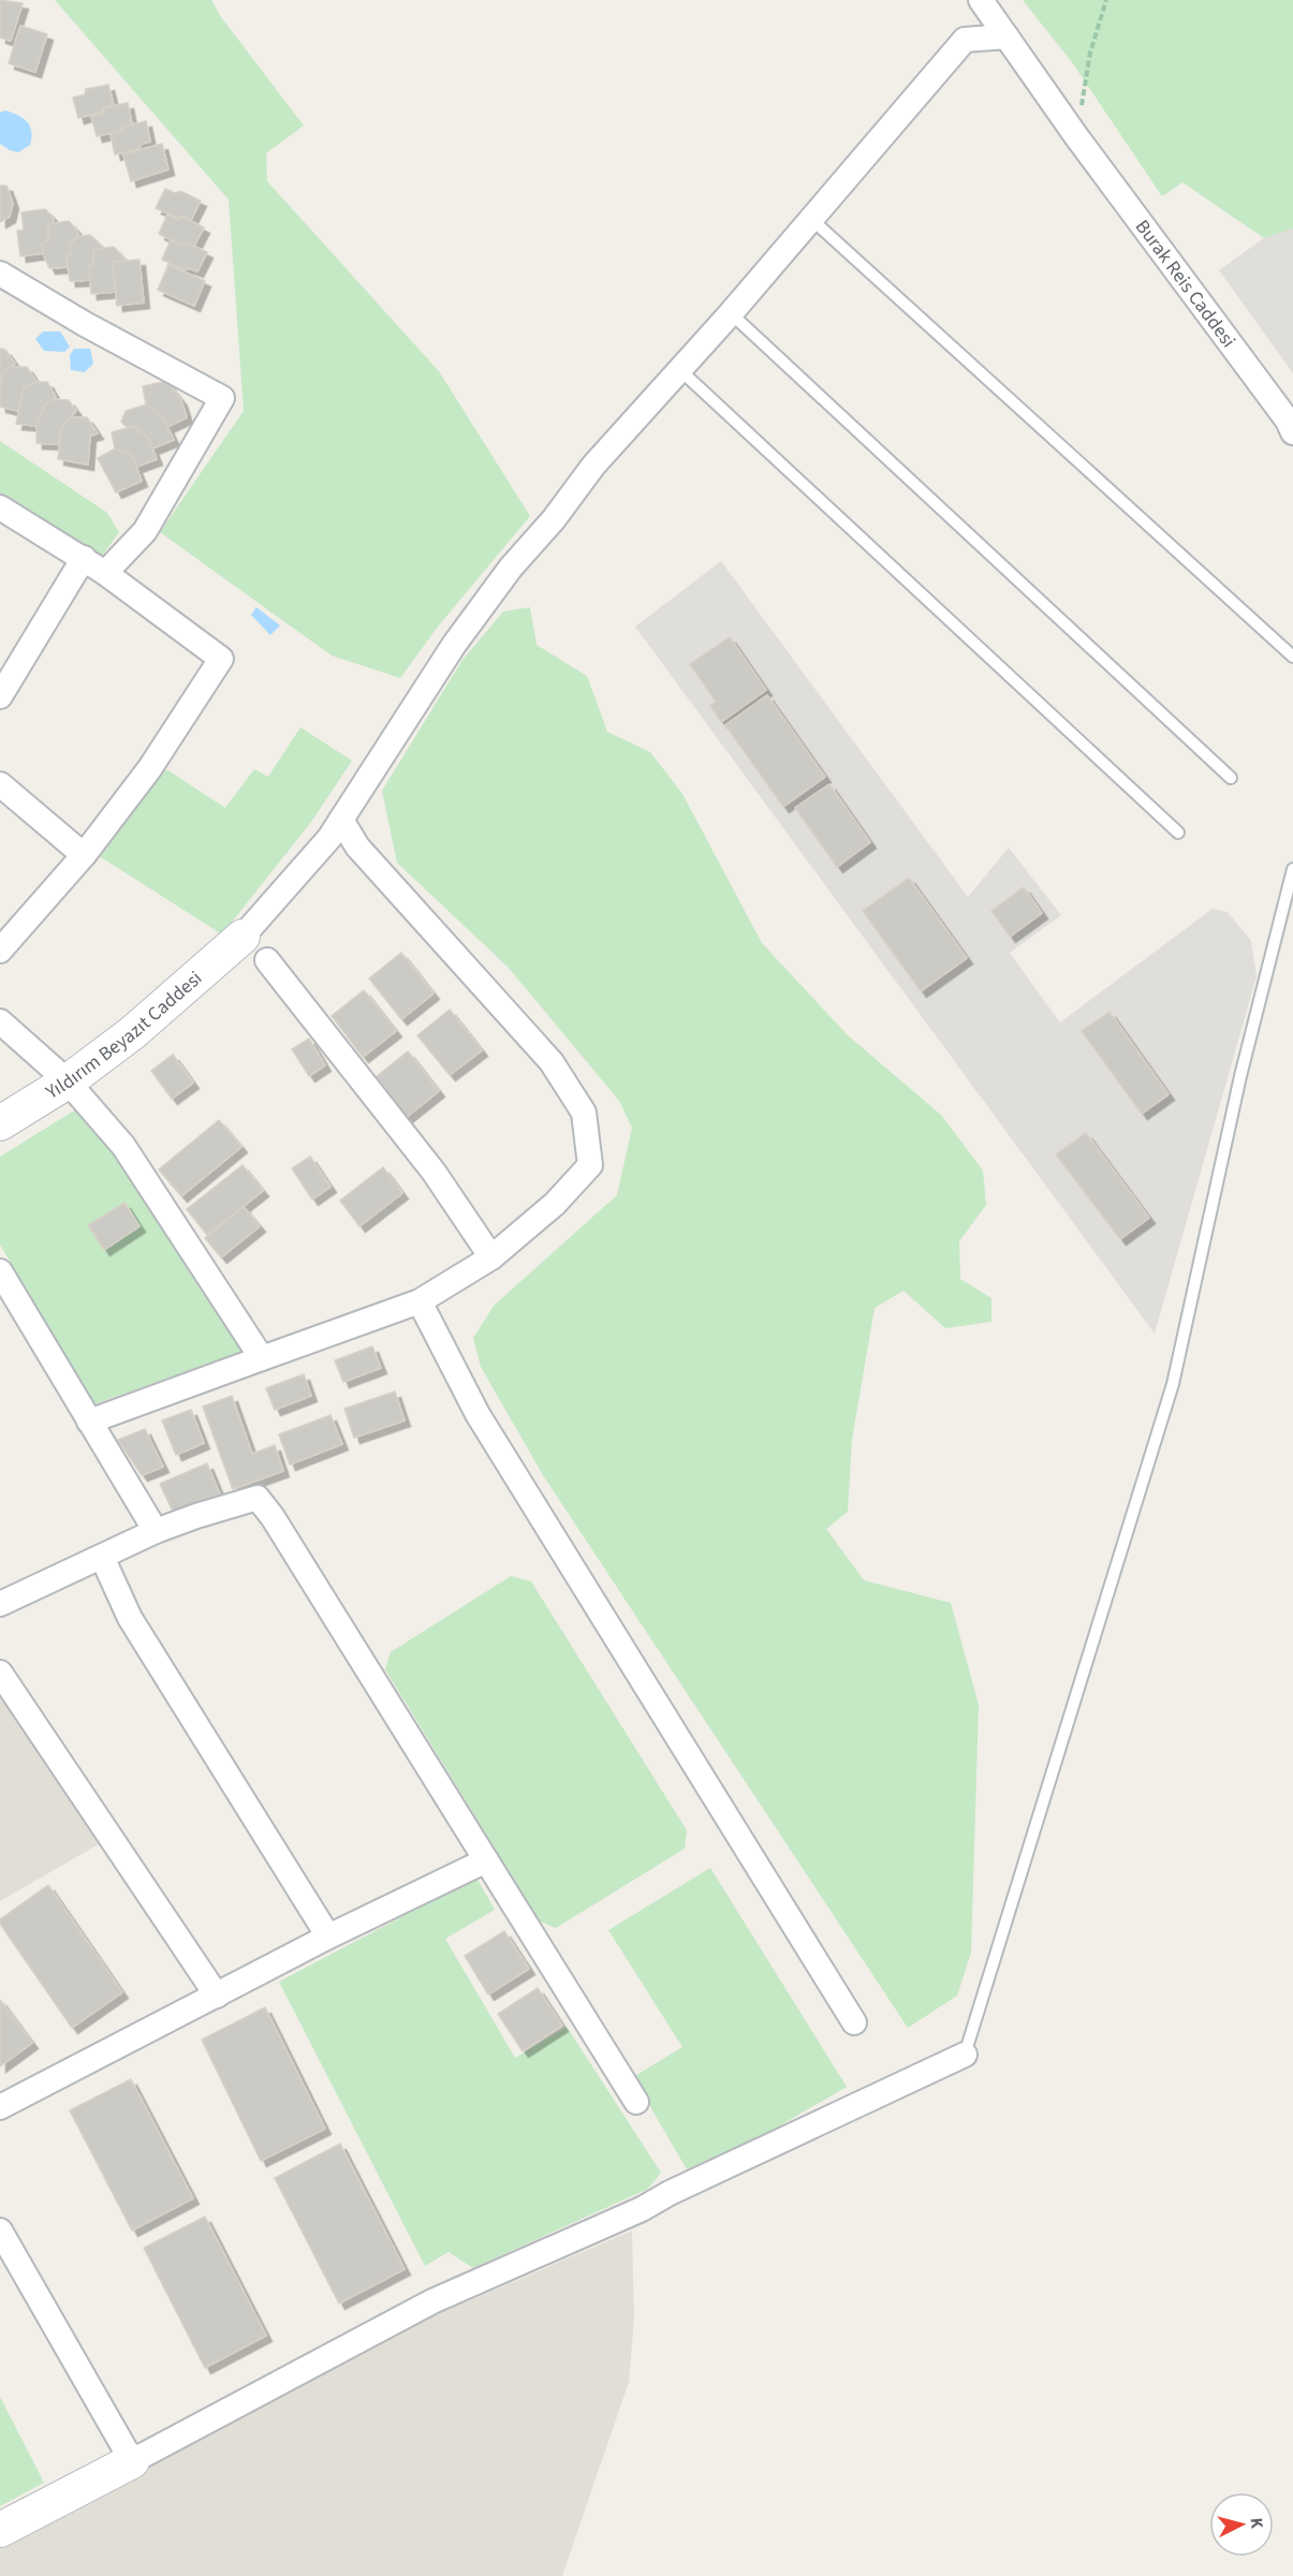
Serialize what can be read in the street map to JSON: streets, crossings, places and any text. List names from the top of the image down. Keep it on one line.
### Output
{"streets":{"street":["Burak Reis Caddesi","Yıldırım Beyazıt Caddesi"]},"north":"right"}
